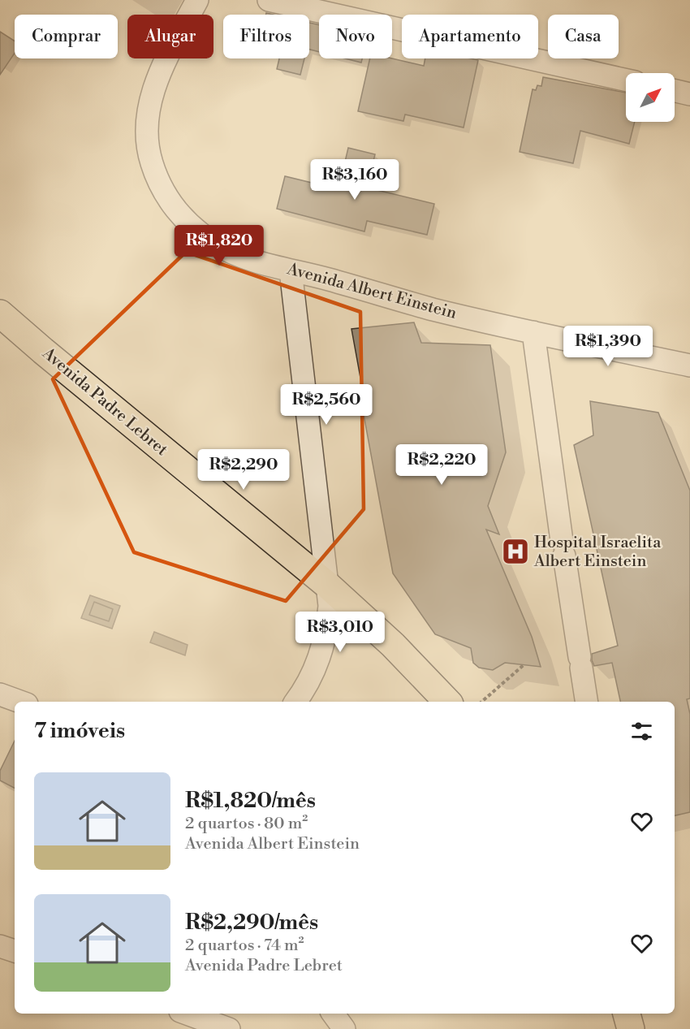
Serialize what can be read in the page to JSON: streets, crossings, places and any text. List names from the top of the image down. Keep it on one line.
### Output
{"streets":{"main road":["Avenida Padre Lebret"],"street":["Avenida Albert Einstein"]},"places":{"hospital":["Hospital Israelita Albert Einstein"]},"north":"top right","page":{"chip":["Comprar","Alugar","Filtros","Novo","Apartamento","Casa"],"price":["R$3,160","R$1,820","R$1,390","R$2,560","R$2,220","R$2,290","R$3,010"],"heading":"7 imóveis","list":[{"name":"R$1,820/mês","note":"2 quartos · 80 m² · Avenida Albert Einstein"},{"name":"R$2,290/mês","note":"2 quartos · 74 m² · Avenida Padre Lebret"}]}}
